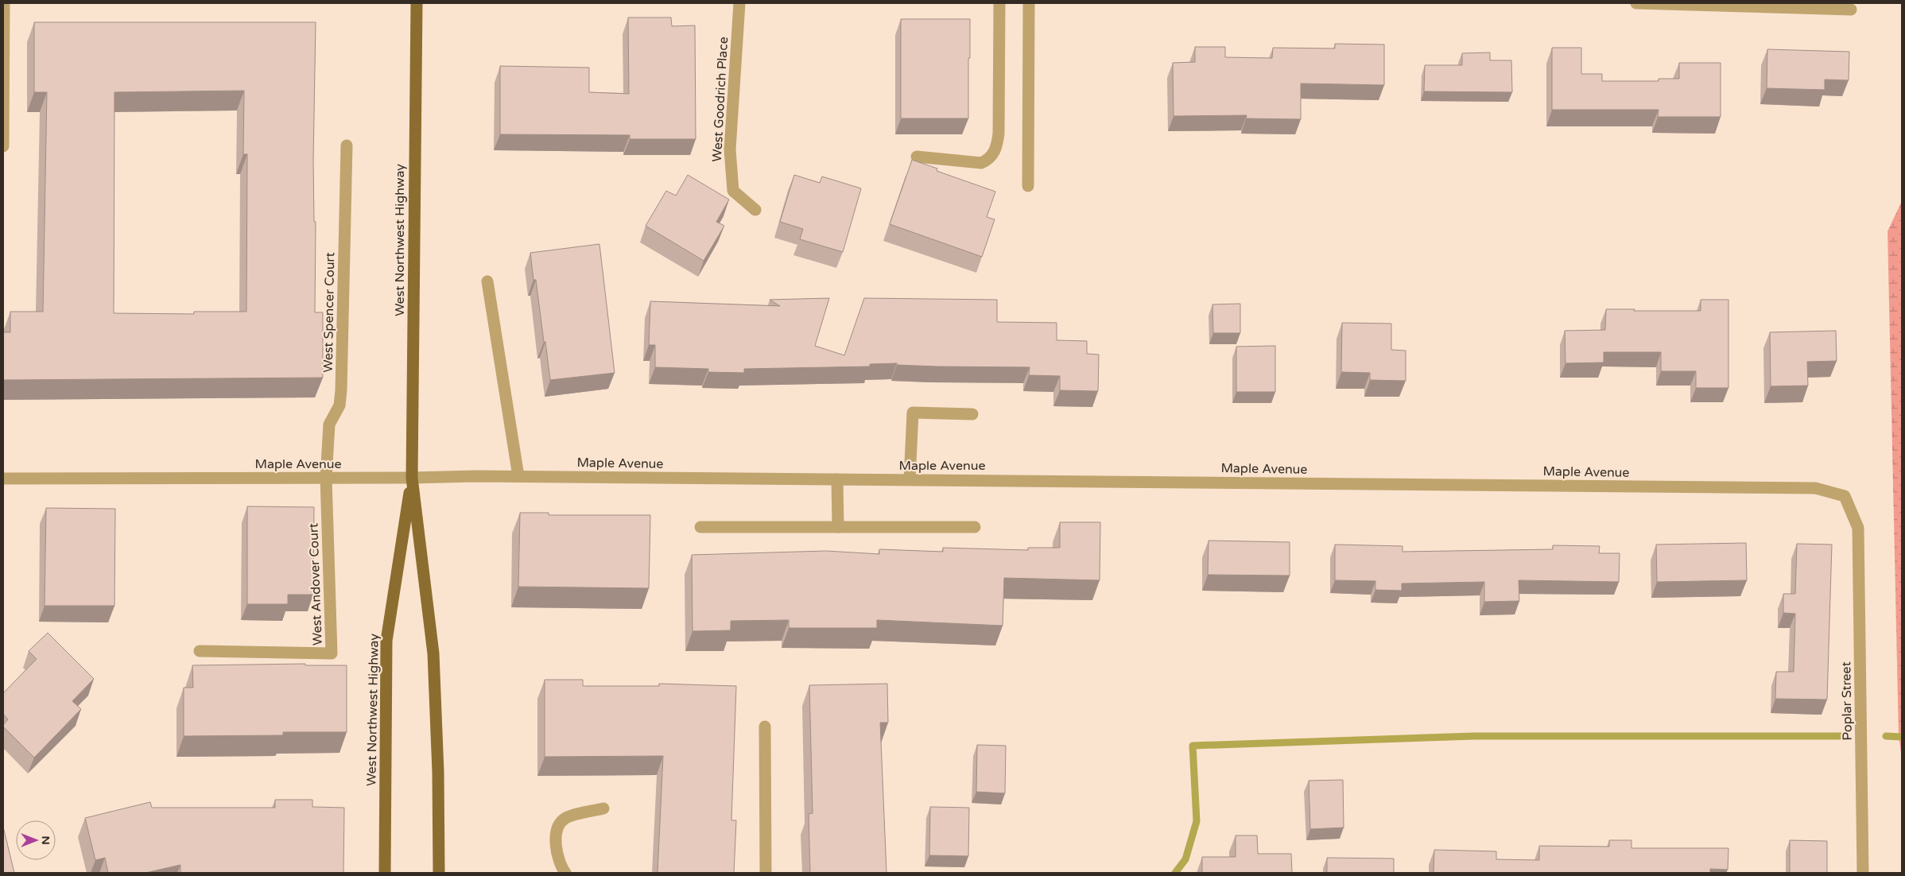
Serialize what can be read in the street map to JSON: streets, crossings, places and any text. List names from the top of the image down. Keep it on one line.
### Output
{"streets":{"main road":["West Northwest Highway"],"street":["West Goodrich Place","West Spencer Court","Maple Avenue","West Andover Court","Poplar Street"]},"crossings":[["West Northwest Highway","Maple Avenue"],["West Spencer Court","Maple Avenue"],["West Spencer Court","West Andover Court"],["Maple Avenue","West Andover Court"],["Maple Avenue","Poplar Street"]],"north":"right"}
